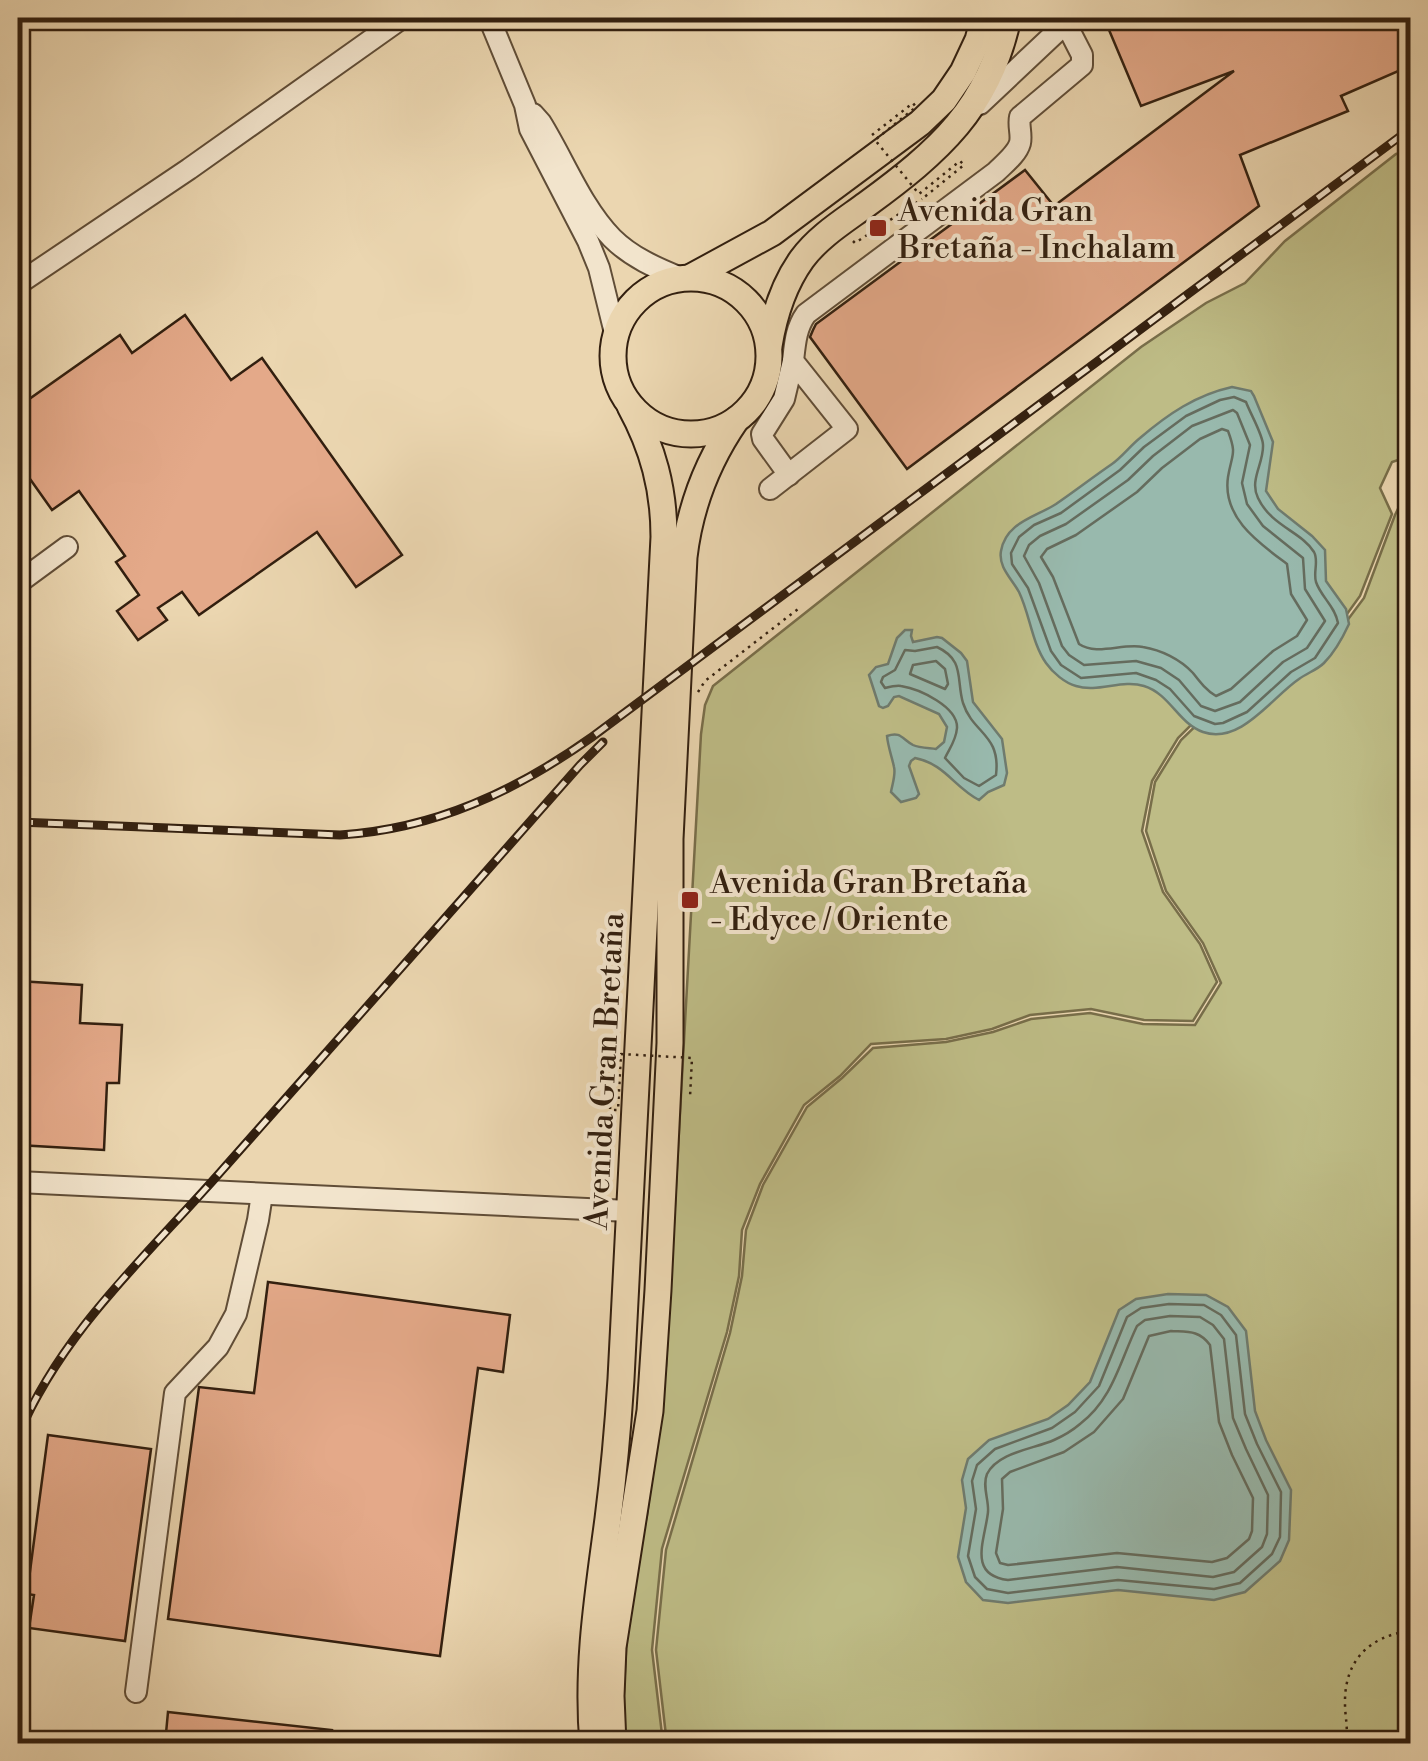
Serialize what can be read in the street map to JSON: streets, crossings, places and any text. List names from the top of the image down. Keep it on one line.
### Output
{"streets":{"main road":["Avenida Gran Bretaña"]},"places":{"transit":["Avenida Gran Bretaña - Inchalam","Avenida Gran Bretaña - Edyce / Oriente"]}}
